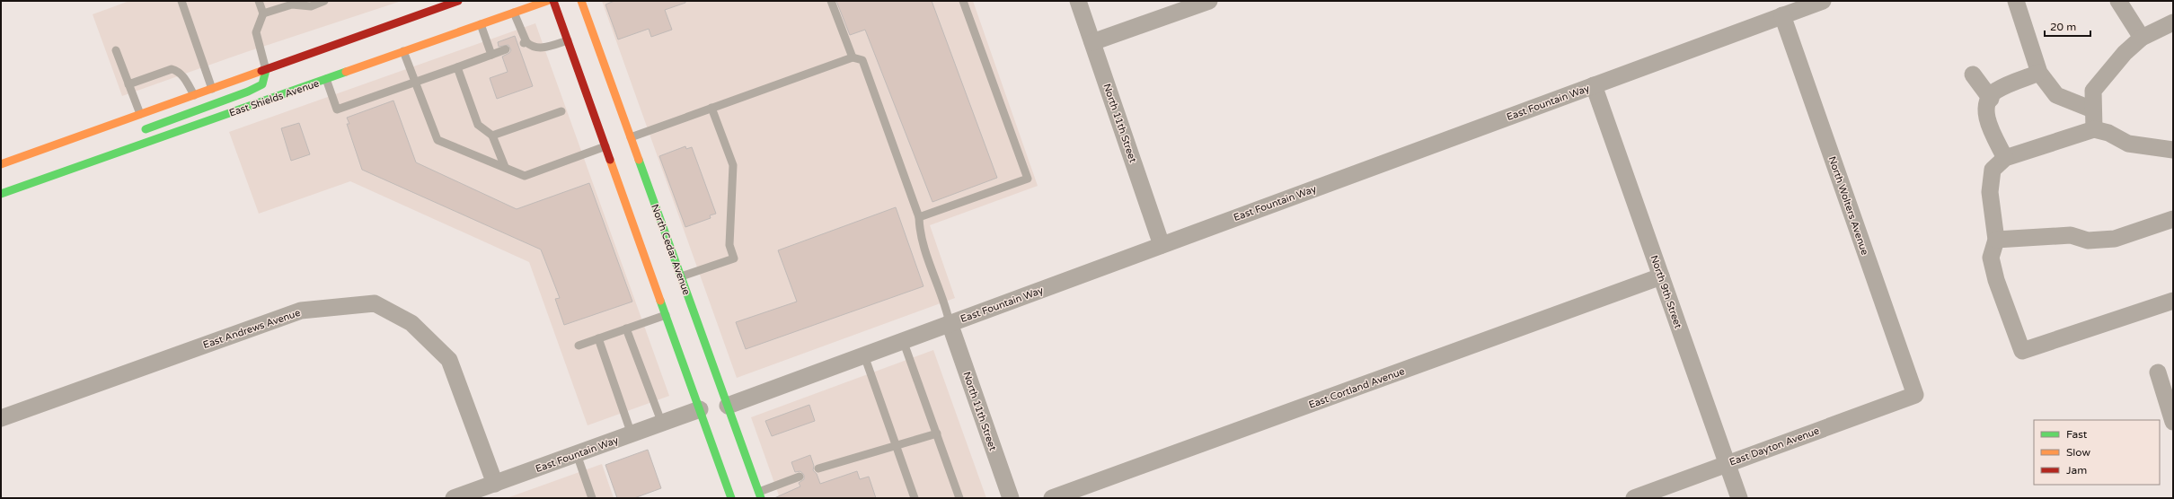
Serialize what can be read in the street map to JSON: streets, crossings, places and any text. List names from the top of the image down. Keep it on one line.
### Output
{"streets":{"main road":["East Shields Avenue","North Cedar Avenue"],"street":["East Fountain Way","North 11th Street","North Wolters Avenue","North 9th Street","East Andrews Avenue","East Cortland Avenue","East Dayton Avenue"]},"crossings":[["East Fountain Way","North 11th Street"],["East Fountain Way","North Wolters Avenue"],["East Fountain Way","North Cedar Avenue"],["East Fountain Way","North 9th Street"],["East Fountain Way","East Andrews Avenue"],["North Wolters Avenue","East Dayton Avenue"],["North 9th Street","East Cortland Avenue"],["North 9th Street","East Dayton Avenue"]],"legend":["Fast","Slow","Jam"],"scale_bar":"20 m"}
